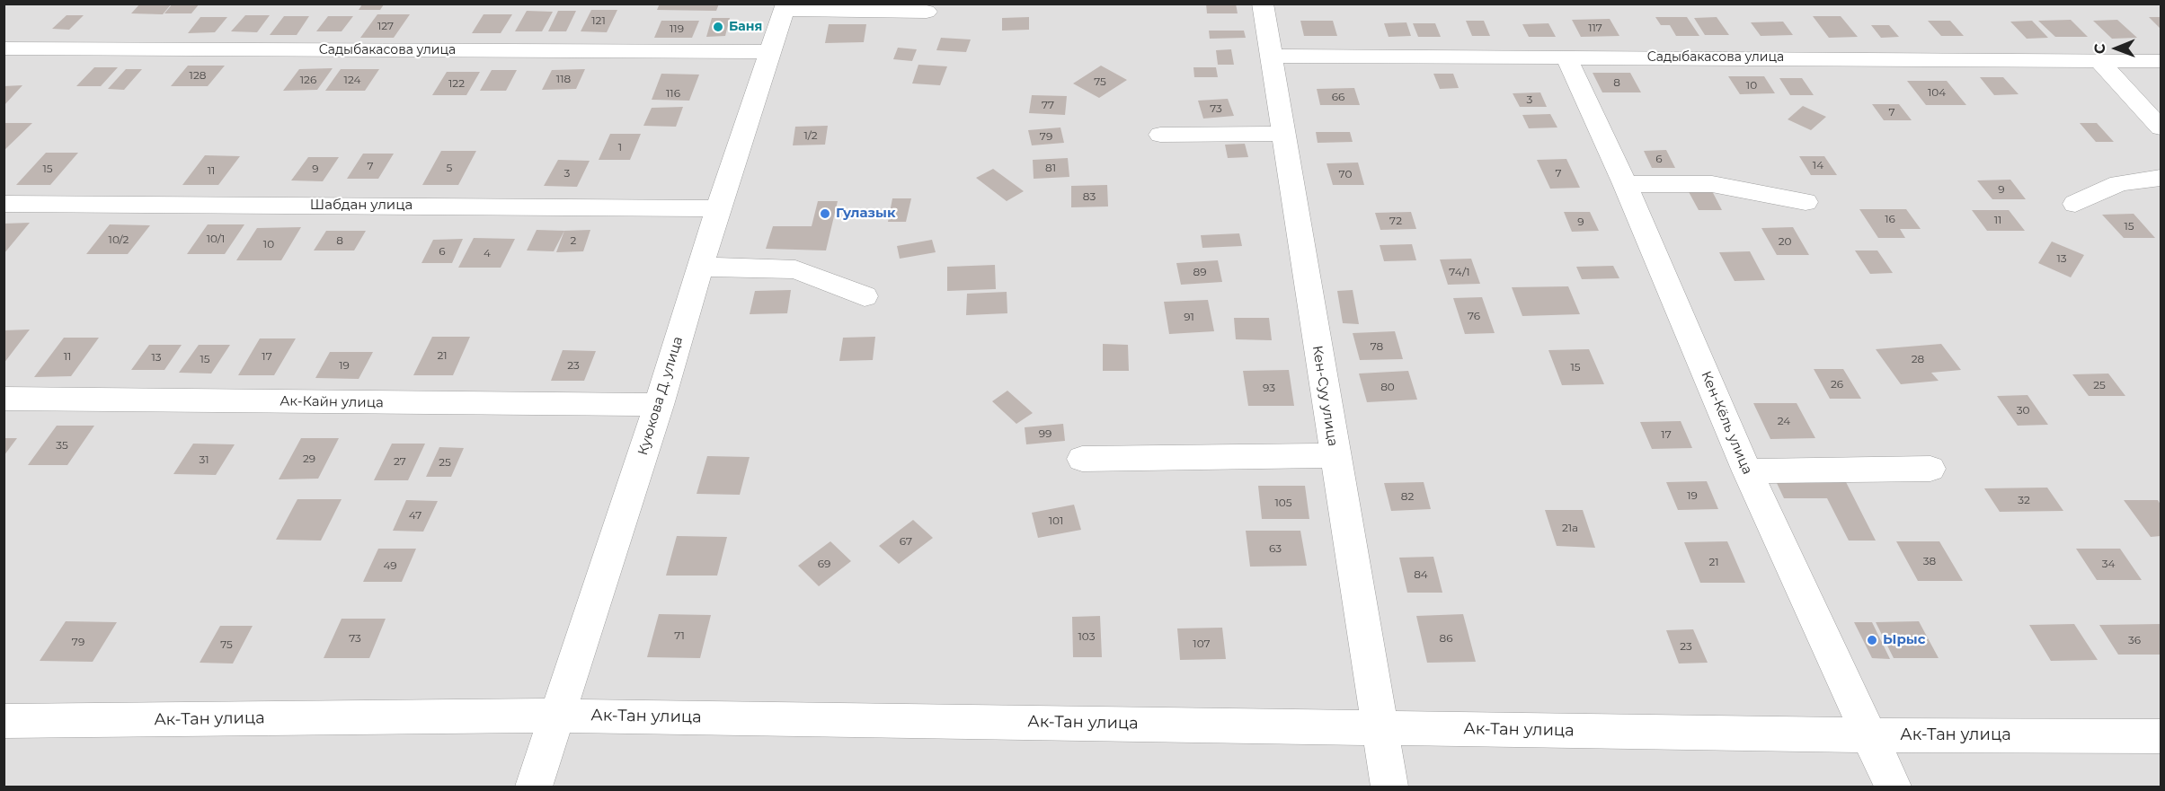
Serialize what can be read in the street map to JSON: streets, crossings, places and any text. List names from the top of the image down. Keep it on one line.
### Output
{"streets":{"street":["Садыбакасова улица","Шабдан улица","Куюкова Д. улица","Кен-Суу улица","Ак-Кайн улица","Кен-Кёль улица","Ак-Тан улица"]},"crossings":[["Садыбакасова улица","Куюкова Д. улица"],["Садыбакасова улица","Кен-Суу улица"],["Садыбакасова улица","Кен-Кёль улица"],["Шабдан улица","Куюкова Д. улица"],["Куюкова Д. улица","Ак-Кайн улица"],["Куюкова Д. улица","Ак-Тан улица"],["Кен-Суу улица","Ак-Тан улица"],["Кен-Кёль улица","Ак-Тан улица"]],"places":["Баня","Гулазык","Ырыс"],"house_numbers":["121","127","117","119","128","118","126","124","75","8","122","10","104","116","66","3","77","73","7","1/2","79","1","6","14","7","5","81","15","9","11","3","7","70","9","83","16","11","72","9","15","10/1","10/2","8","2","20","10","6","4","13","89","74/1","76","91","78","21","11","17","13","15","28","19","23","15","26","25","80","93","30","24","99","17","35","29","31","27","25","19","82","32","105","47","101","21а","67","63","38","21","69","34","49","84","71","103","73","86","36","79","107","75","23"],"north":"left"}
